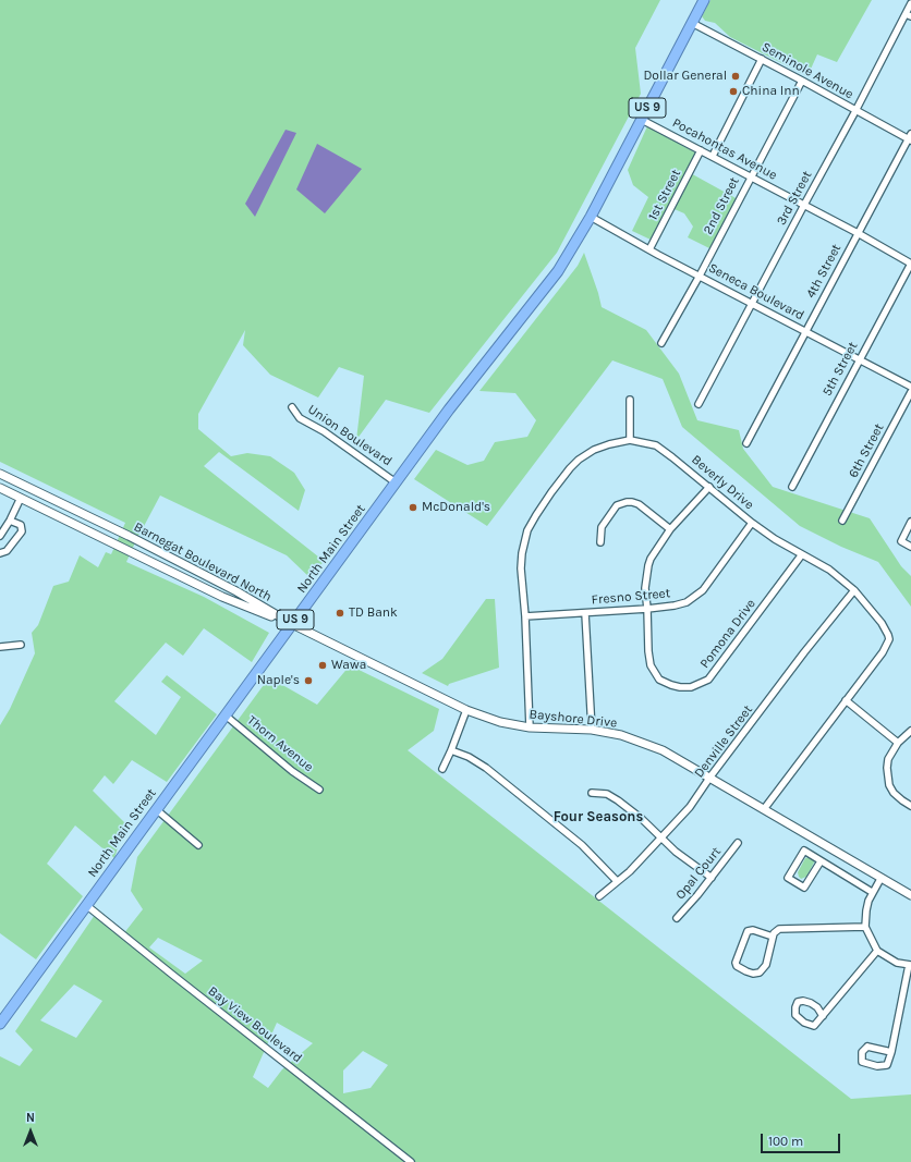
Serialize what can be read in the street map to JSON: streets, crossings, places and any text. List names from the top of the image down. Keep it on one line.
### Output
{"streets":{"highway":["US 9","North Main Street"],"street":["Seminole Avenue","Pocahontas Avenue","1st Street","3rd Street","2nd Street","4th Street","Seneca Boulevard","5th Street","Union Boulevard","6th Street","Beverly Drive","Barnegat Boulevard North","Fresno Street","Pomona Drive","Bayshore Drive","Denville Street","Thorn Avenue","Opal Court","Bay View Boulevard"]},"crossings":[["Seminole Avenue","US 9"],["Seminole Avenue","3rd Street"],["Seminole Avenue","2nd Street"],["Seminole Avenue","4th Street"],["US 9","Pocahontas Avenue"],["US 9","Seneca Boulevard"],["US 9","North Main Street"],["Pocahontas Avenue","1st Street"],["Pocahontas Avenue","3rd Street"],["Pocahontas Avenue","2nd Street"],["Pocahontas Avenue","4th Street"],["Pocahontas Avenue","5th Street"],["1st Street","Seneca Boulevard"],["3rd Street","Seneca Boulevard"],["2nd Street","Seneca Boulevard"],["4th Street","Seneca Boulevard"],["Seneca Boulevard","5th Street"],["Seneca Boulevard","North Main Street"],["Union Boulevard","North Main Street"],["Beverly Drive","Fresno Street"],["Beverly Drive","Pomona Drive"],["Beverly Drive","Bayshore Drive"],["Beverly Drive","Denville Street"],["North Main Street","Barnegat Boulevard North"],["North Main Street","Bayshore Drive"],["North Main Street","Thorn Avenue"],["North Main Street","Bay View Boulevard"],["Barnegat Boulevard North","Bayshore Drive"],["Fresno Street","Pomona Drive"],["Bayshore Drive","Denville Street"]],"districts":["Four Seasons"],"places":["Dollar General","China Inn","McDonald's","TD Bank","Wawa","Naple's"],"scale_bar":"100 m","north":"top"}
